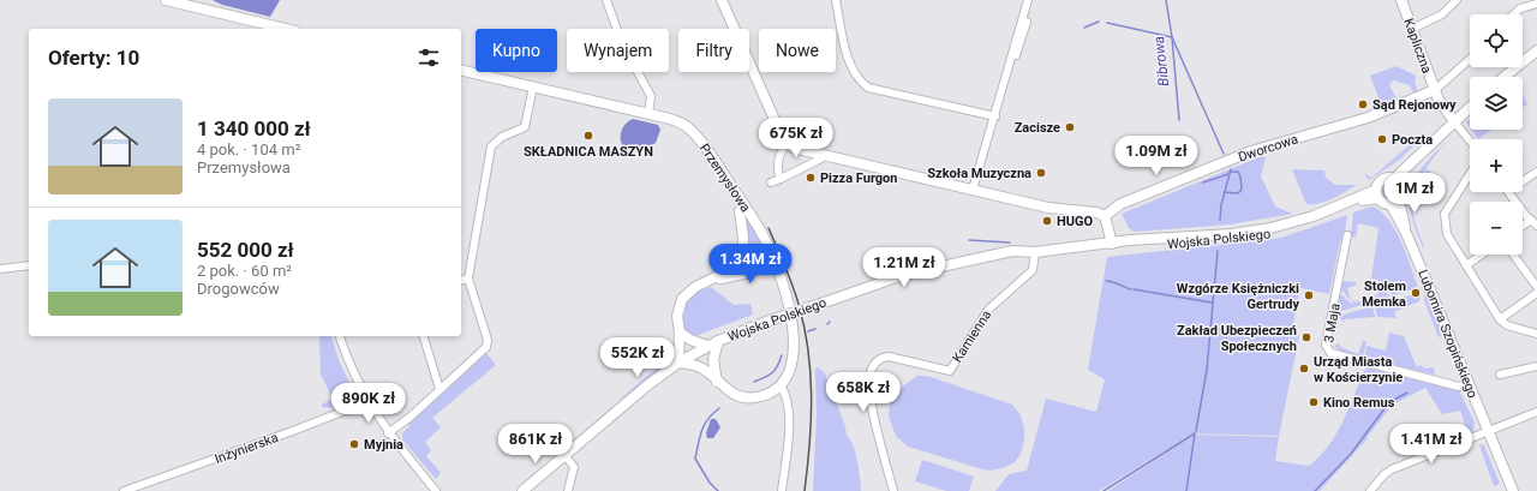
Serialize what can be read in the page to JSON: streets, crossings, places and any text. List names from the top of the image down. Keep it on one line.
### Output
{"streets":{"main road":["Kapliczna","Dworcowa","Przemysłowa","Wojska Polskiego","Lubomira Szopińskiego"],"street":["3 Maja","Kamienna","Inżynierska"]},"crossings":[["Kapliczna","Dworcowa"],["Wojska Polskiego","Lubomira Szopińskiego"],["Wojska Polskiego","Kamienna"],["3 Maja","Lubomira Szopińskiego"]],"water":["Bibrowa"],"places":["Sąd Rejonowy","Zacisze","SKŁADNICA MASZYN","Poczta","Szkoła Muzyczna","Pizza Furgon","HUGO","Stolem Memka","Wzgórze Księżniczki Gertrudy","Zakład Ubezpieczeń Społecznych","Urząd Miasta w Kościerzynie","Kino Remus","Myjnia"],"page":{"map_buttons":["+","−"],"chip":["Kupno","Wynajem","Filtry","Nowe"],"heading":"Oferty: 10","list":[{"name":"1 340 000 zł","note":"4 pok. · 104 m² · Przemysłowa"},{"name":"552 000 zł","note":"2 pok. · 60 m² · Drogowców"}],"price":["675K zł","1.09M zł","1M zł","1.34M zł","1.21M zł","552K zł","658K zł","890K zł","861K zł","1.41M zł"]}}
